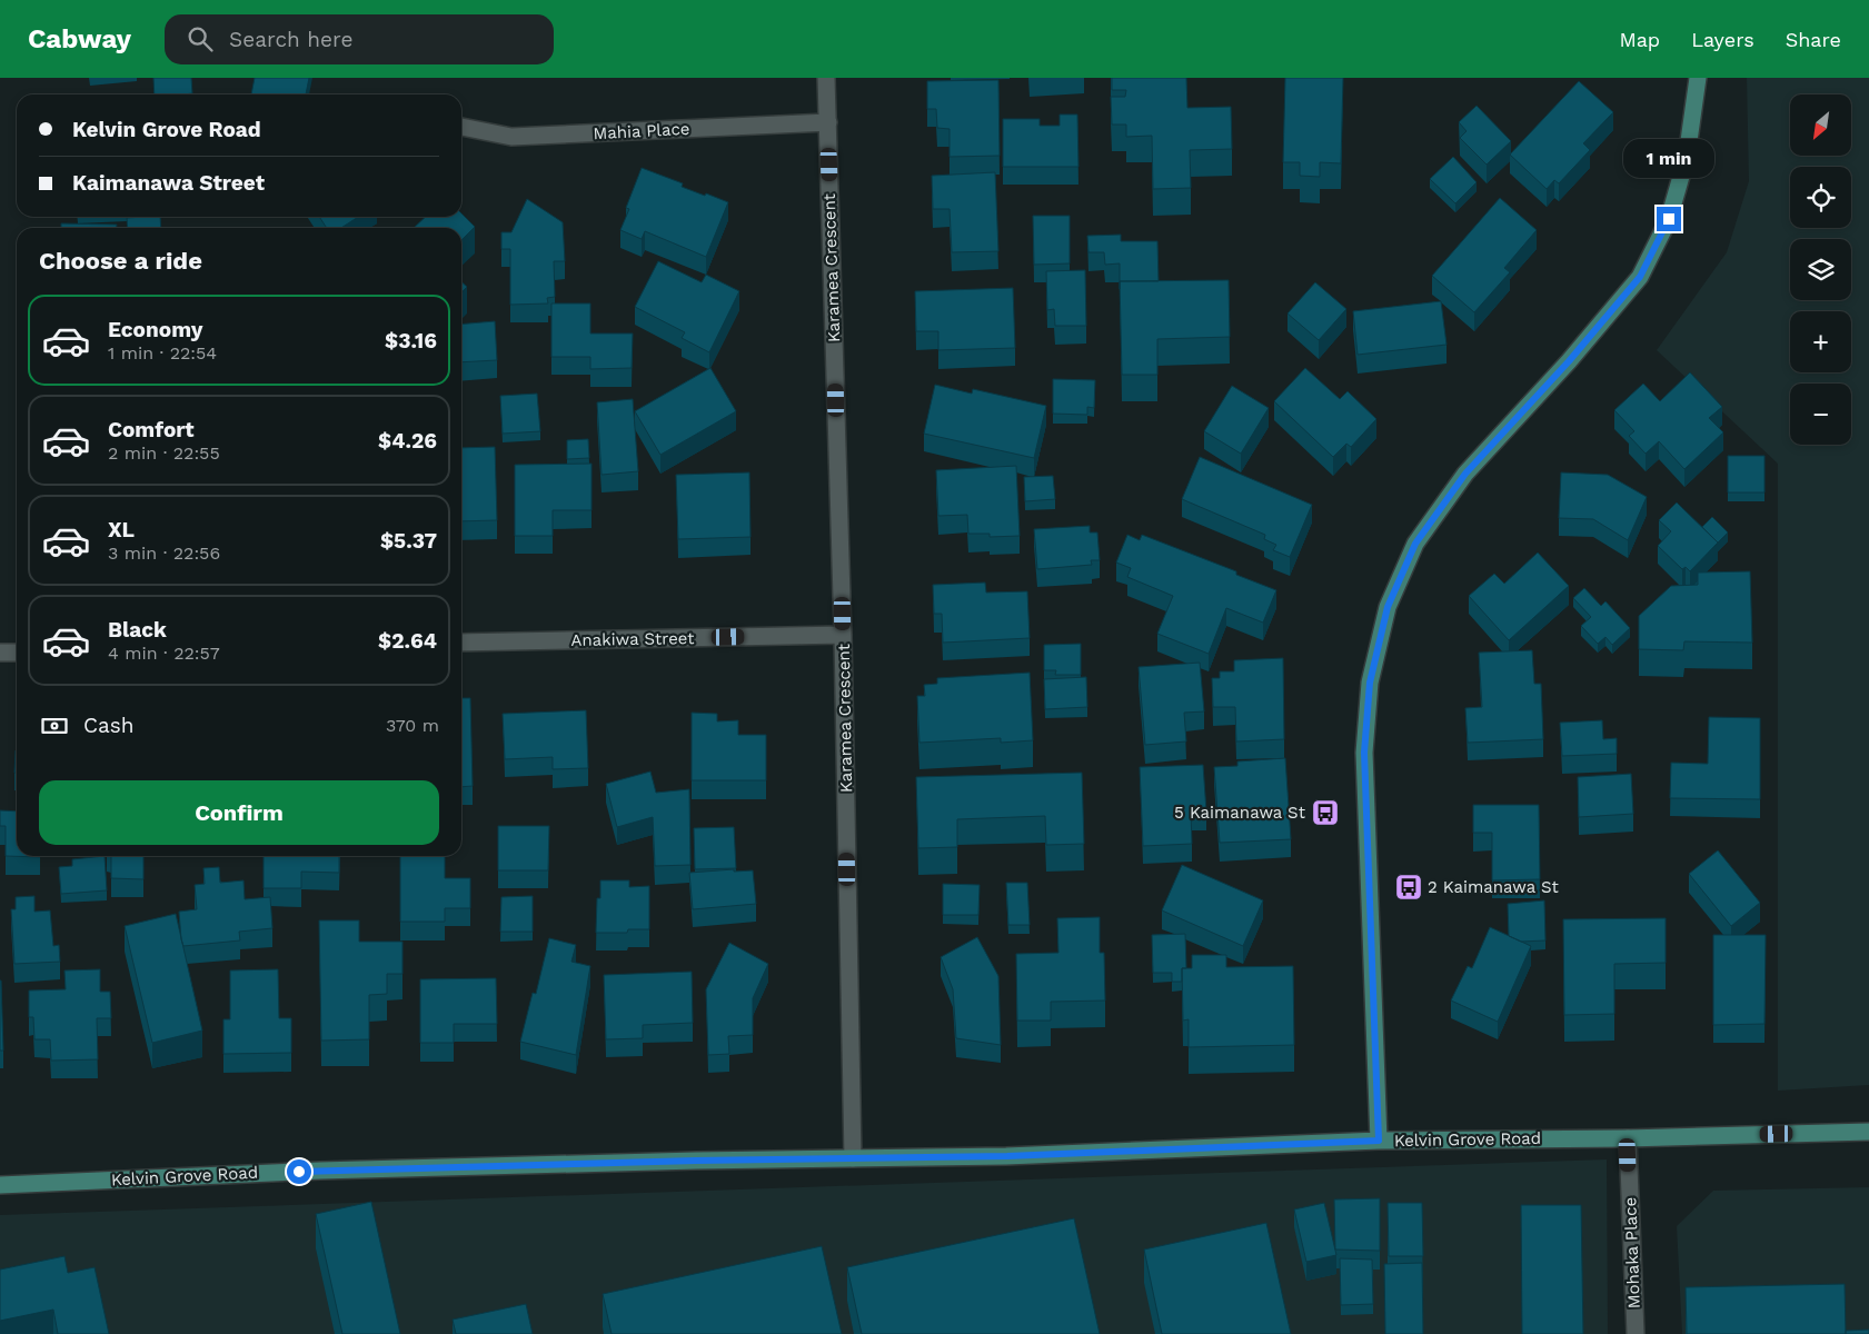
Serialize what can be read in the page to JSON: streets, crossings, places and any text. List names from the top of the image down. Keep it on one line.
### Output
{"streets":{"main road":["Kelvin Grove Road"],"street":["Mahia Place","Karamea Crescent","Anakiwa Street","Mohaka Place"]},"crossings":[["Mahia Place","Karamea Crescent"],["Karamea Crescent","Anakiwa Street"],["Karamea Crescent","Kelvin Grove Road"],["Kelvin Grove Road","Mohaka Place"]],"places":{"bus stop":["5 Kaimanawa St","2 Kaimanawa St"]},"north":"bottom left","page":{"header":"Cabway","search":"Search here","nav":["Map","Layers","Share"],"map_buttons":["+","−"],"banner":["Kelvin Grove Road","Kaimanawa Street"],"bubble":"1 min","heading":"Choose a ride","list":[{"name":"Economy","note":"1 min · 22:54","value":"$3.16"},{"name":"Comfort","note":"2 min · 22:55","value":"$4.26"},{"name":"XL","note":"3 min · 22:56","value":"$5.37"},{"name":"Black","note":"4 min · 22:57","value":"$2.64"}],"pay":["Cash","370 m"],"buttons":"Confirm"}}
